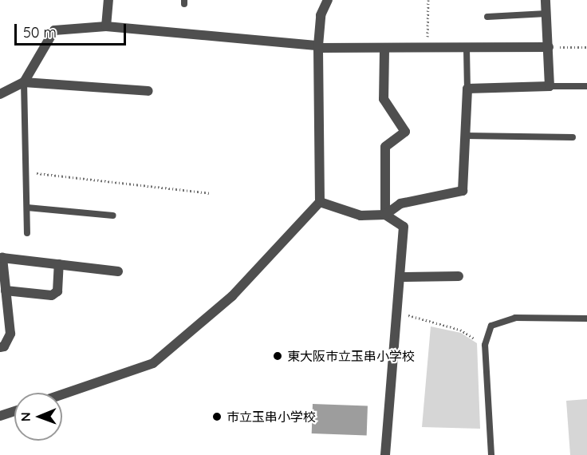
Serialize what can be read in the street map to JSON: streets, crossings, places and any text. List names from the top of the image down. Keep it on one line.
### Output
{"places":["東大阪市立玉串小学校","市立玉串小学校"],"scale_bar":"50 m","north":"left"}
